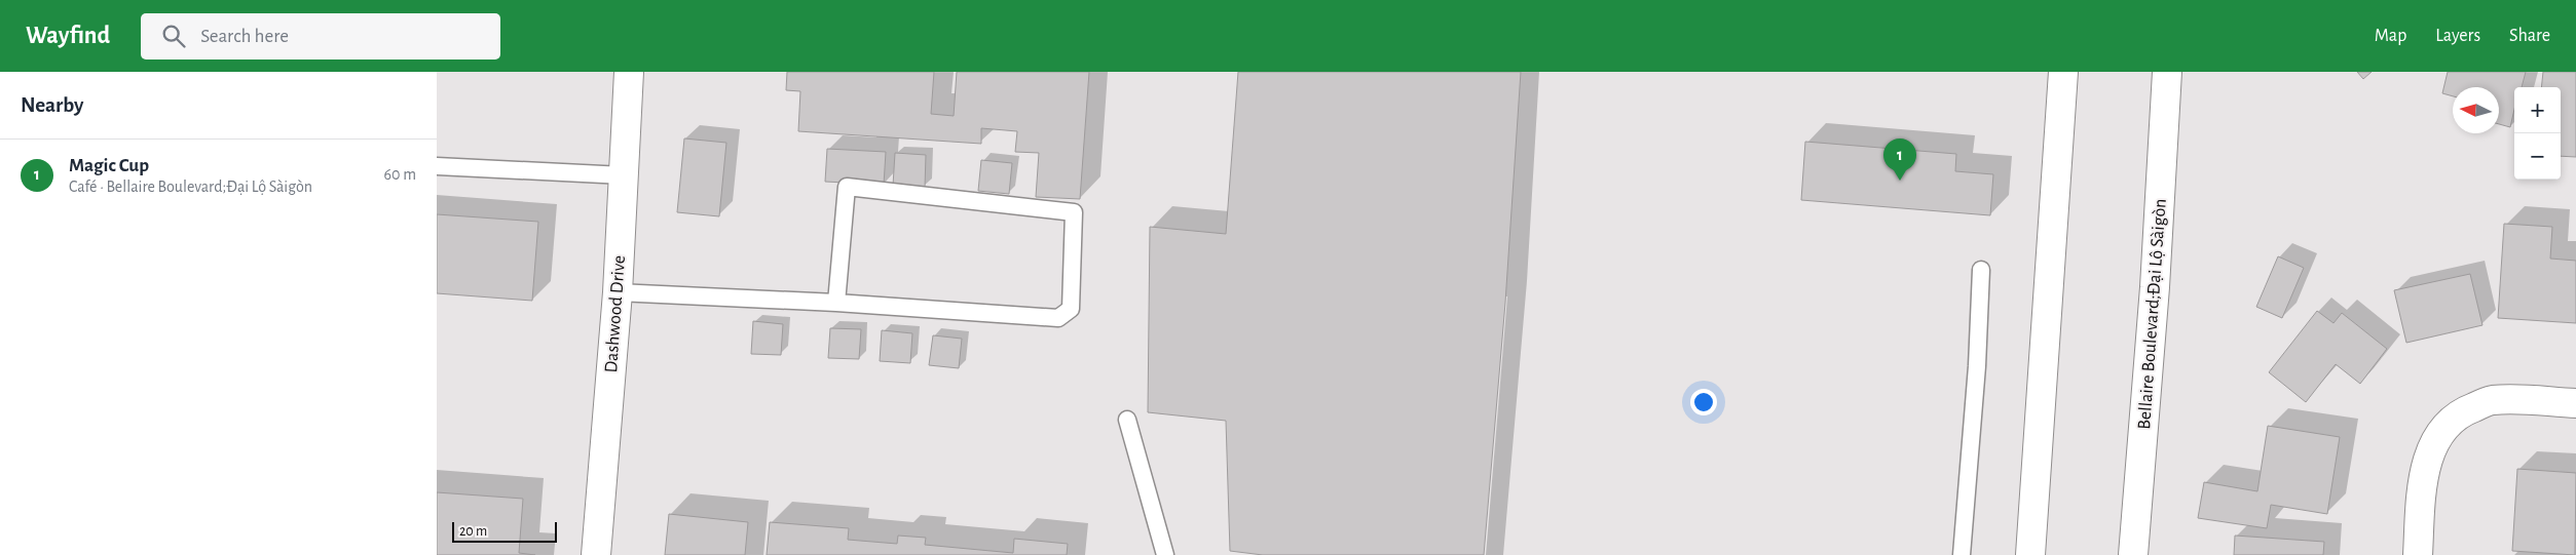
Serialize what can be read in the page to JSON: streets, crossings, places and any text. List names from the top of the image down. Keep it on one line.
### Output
{"streets":{"main road":["Dashwood Drive","Bellaire Boulevard;Đại Lộ Sàigòn"]},"scale_bar":"20 m","north":"left","page":{"header":"Wayfind","search":"Search here","nav":["Map","Layers","Share"],"heading":"Nearby","map_buttons":["+","−"],"list":[{"mark":"1","name":"Magic Cup","note":"Café · Bellaire Boulevard;Đại Lộ Sàigòn","value":"60 m"}],"pins":"1","scale":"20 m"}}
